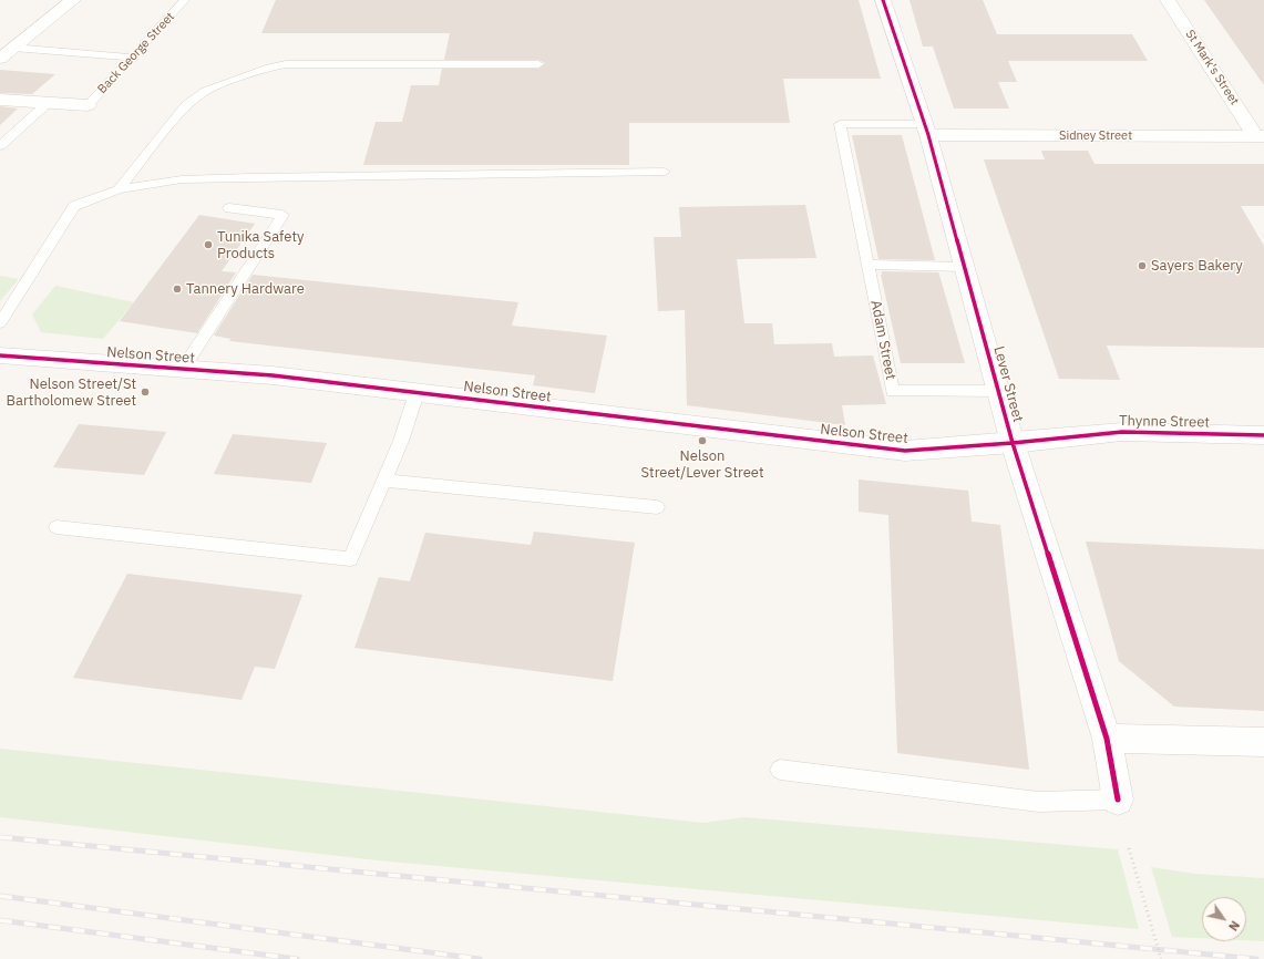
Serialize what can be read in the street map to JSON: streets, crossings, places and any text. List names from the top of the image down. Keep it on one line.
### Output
{"streets":{"street":["St Mark's Street","Sidney Street","Nelson Street","Lever Street","Thynne Street"],"lane":["Back George Street","Adam Street"]},"crossings":[["St Mark's Street","Sidney Street"],["Sidney Street","Adam Street"],["Sidney Street","Lever Street"],["Adam Street","Lever Street"],["Nelson Street","Lever Street"],["Nelson Street","Thynne Street"],["Lever Street","Thynne Street"]],"places":["Tunika Safety Products","Sayers Bakery","Tannery Hardware","Nelson Street/St Bartholomew Street","Nelson Street/Lever Street"],"north":"bottom right"}
